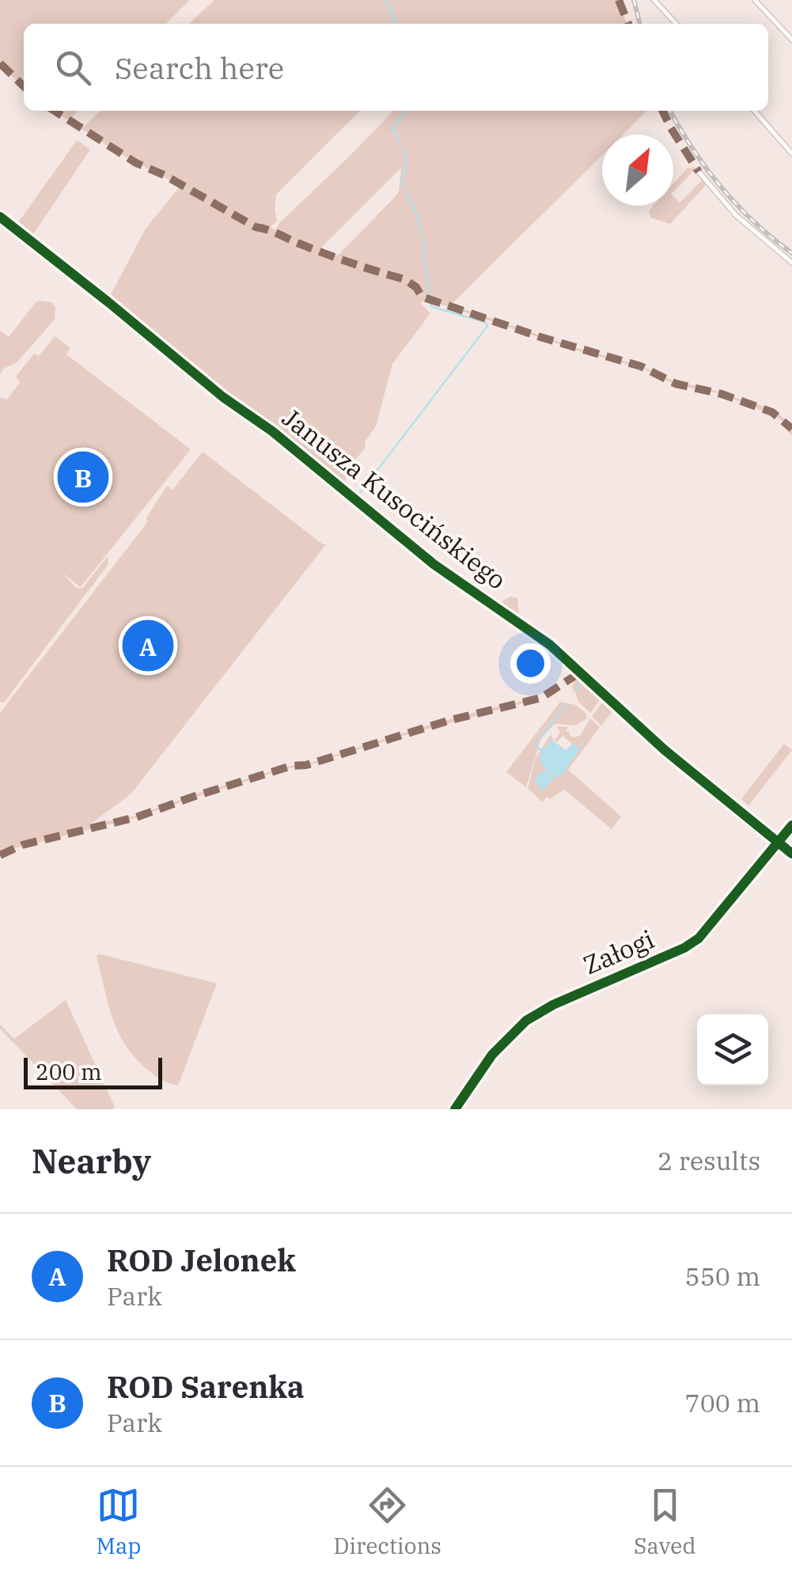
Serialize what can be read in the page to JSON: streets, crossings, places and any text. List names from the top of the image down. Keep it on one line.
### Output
{"streets":{"street":["Janusza Kusocińskiego","Załogi"]},"crossings":[["Janusza Kusocińskiego","Załogi"]],"scale_bar":"200 m","north":"top right","page":{"search":"Search here","pins":["B","A"],"scale":"200 m","heading":["Nearby","2 results"],"list":[{"mark":"A","name":"ROD Jelonek","note":"Park","value":"550 m"},{"mark":"B","name":"ROD Sarenka","note":"Park","value":"700 m"}],"nav":["Map","Directions","Saved"]}}
